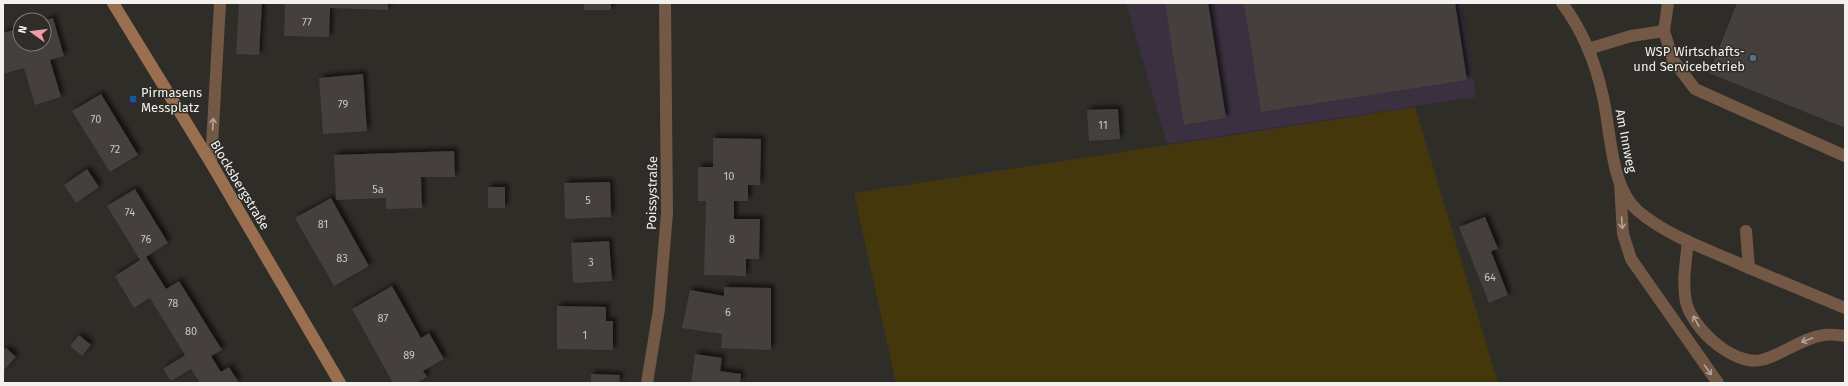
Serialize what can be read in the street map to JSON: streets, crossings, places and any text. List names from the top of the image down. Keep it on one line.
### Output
{"streets":{"main road":["Blocksbergstraße"],"street":["Am Innweg","Poissystraße"]},"places":{"other":["WSP Wirtschafts- und Servicebetrieb"],"transit":["Pirmasens Messplatz"]},"house_numbers":["77","79","70","11","72","10","5a","5","74","81","76","8","83","3","64","78","6","87","80","1","89"],"north":"left"}
